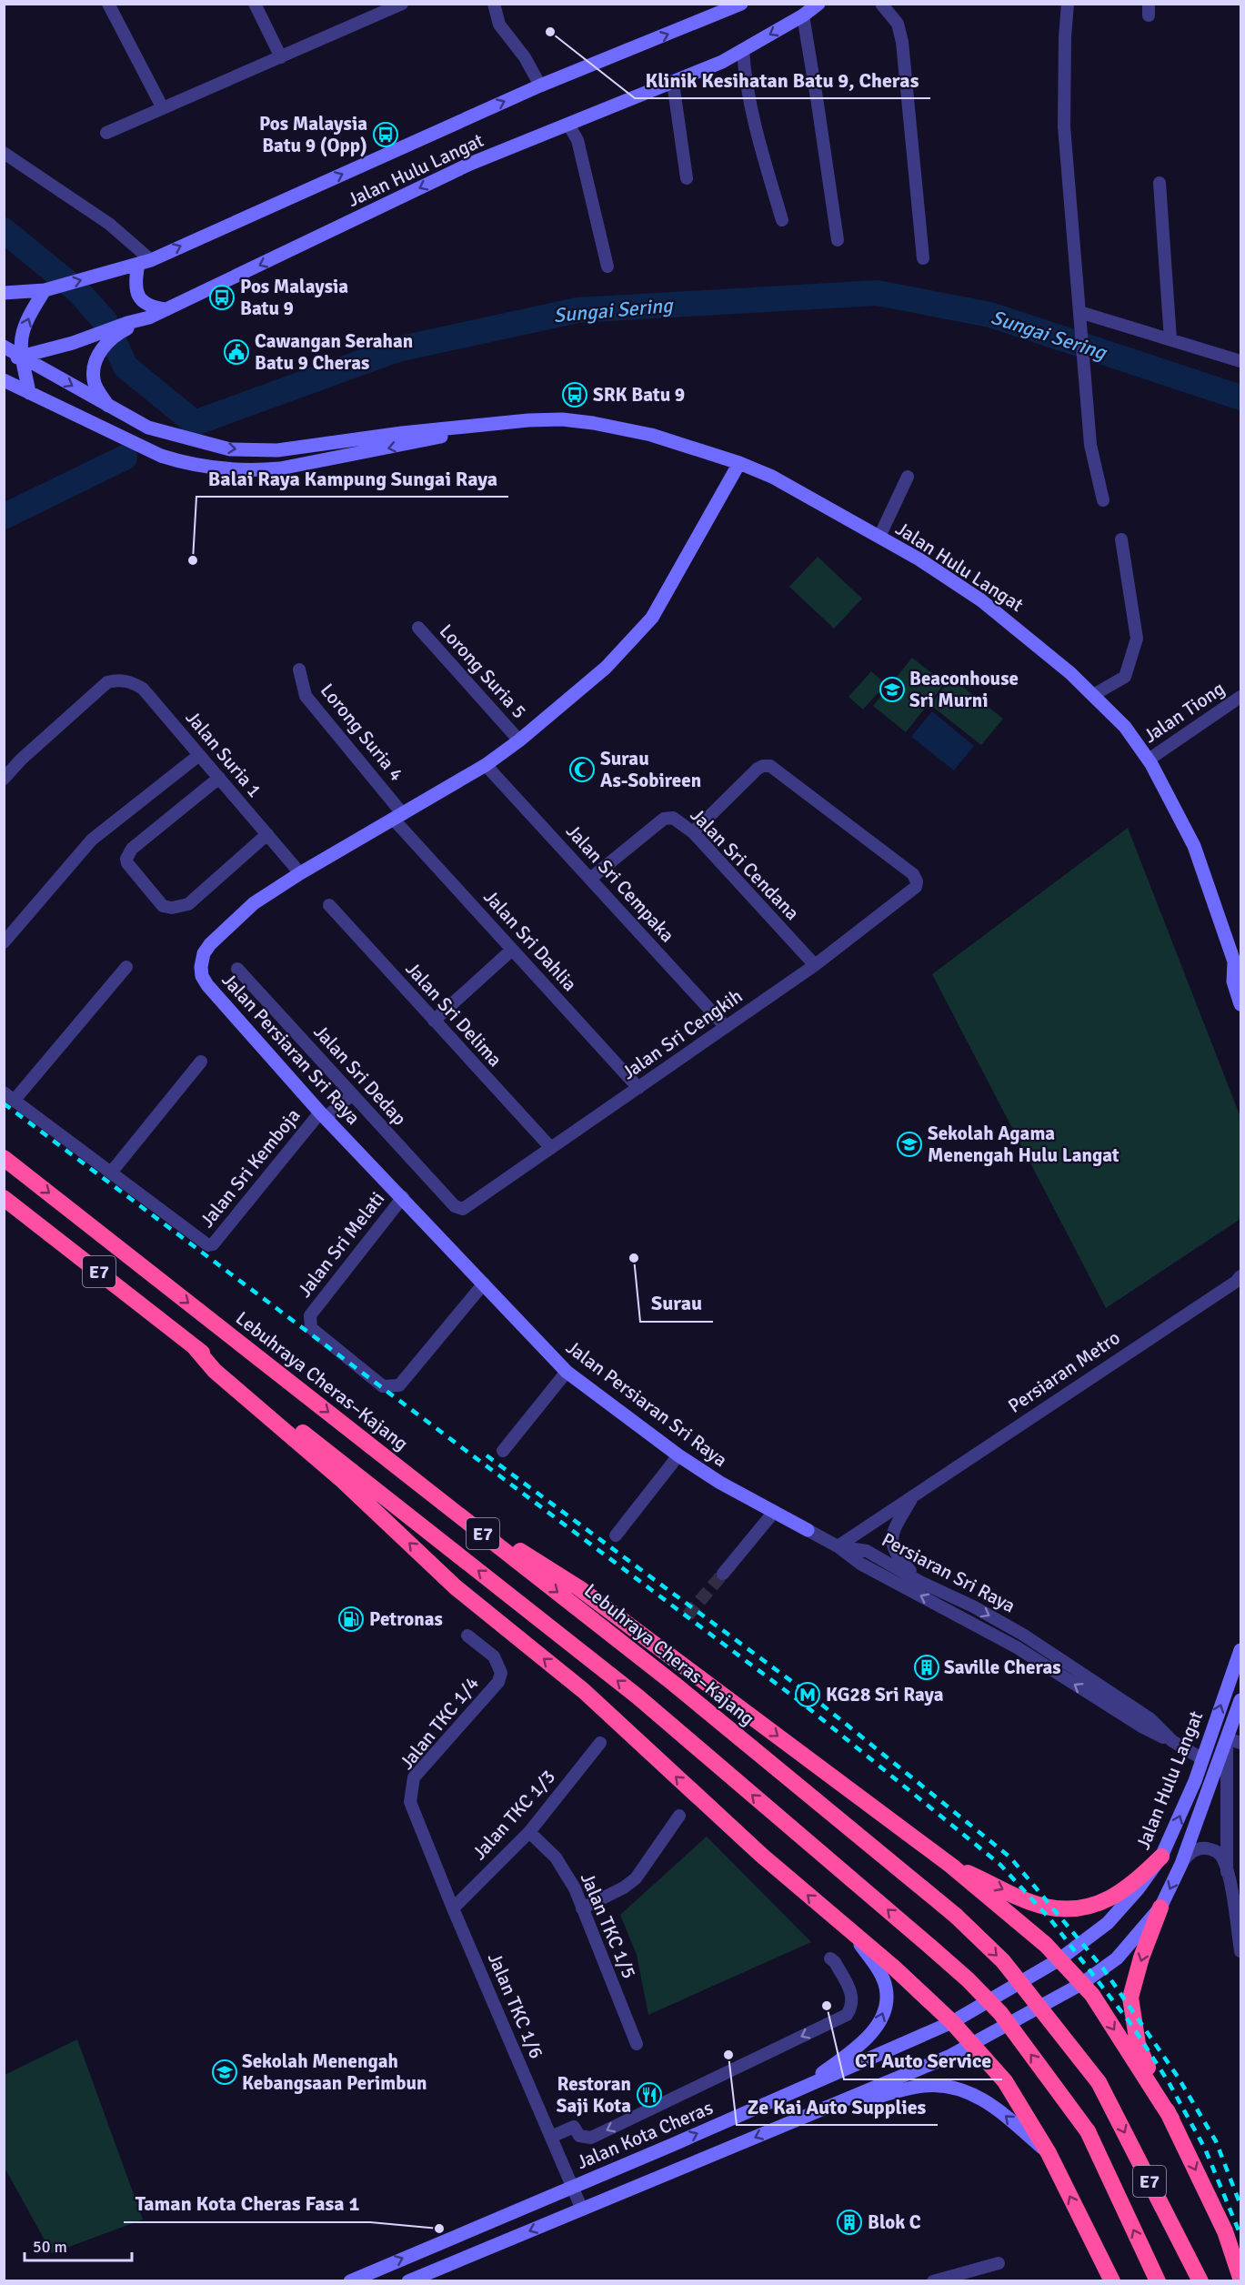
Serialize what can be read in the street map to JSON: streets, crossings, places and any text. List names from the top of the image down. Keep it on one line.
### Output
{"streets":{"highway":["E7","Lebuhraya Cheras–Kajang"],"main road":["Jalan Hulu Langat","Jalan Persiaran Sri Raya","Jalan Kota Cheras"],"street":["Lorong Suria 5","Jalan Tiong","Lorong Suria 4","Jalan Suria 1","Jalan Sri Cendana","Jalan Sri Cempaka","Jalan Sri Dahlia","Jalan Sri Delima","Jalan Sri Cengkih","Jalan Sri Dedap","Jalan Sri Kemboja","Jalan Sri Melati","Persiaran Metro","Persiaran Sri Raya","Jalan TKC 1/4","Jalan TKC 1/3","Jalan TKC 1/5","Jalan TKC 1/6"]},"crossings":[["Jalan Hulu Langat","Jalan Tiong"],["Jalan Hulu Langat","Jalan Persiaran Sri Raya"],["Jalan Hulu Langat","Persiaran Sri Raya"],["Jalan Hulu Langat","Jalan Kota Cheras"],["Lorong Suria 5","Jalan Persiaran Sri Raya"],["Lorong Suria 4","Jalan Sri Dahlia"],["Lorong Suria 4","Jalan Persiaran Sri Raya"],["Jalan Suria 1","Jalan Persiaran Sri Raya"],["Jalan Sri Cendana","Jalan Sri Cempaka"],["Jalan Sri Cendana","Jalan Sri Cengkih"],["Jalan Sri Cempaka","Jalan Sri Cengkih"],["Jalan Sri Cempaka","Jalan Persiaran Sri Raya"],["Jalan Sri Dahlia","Jalan Sri Cengkih"],["Jalan Sri Dahlia","Jalan Persiaran Sri Raya"],["Jalan Sri Delima","Jalan Sri Cengkih"],["Jalan Sri Cengkih","Jalan Sri Dedap"],["Jalan Persiaran Sri Raya","Jalan Sri Kemboja"],["Jalan Persiaran Sri Raya","Jalan Sri Melati"],["Jalan Persiaran Sri Raya","Persiaran Metro"],["Jalan Persiaran Sri Raya","Persiaran Sri Raya"],["Jalan Sri Dedap","Jalan Sri Kemboja"],["Persiaran Metro","Persiaran Sri Raya"],["Jalan TKC 1/4","Jalan TKC 1/3"],["Jalan TKC 1/4","Jalan TKC 1/6"],["Jalan TKC 1/3","Jalan TKC 1/5"],["Jalan TKC 1/3","Jalan TKC 1/6"],["Jalan TKC 1/6","Jalan Kota Cheras"]],"water":["Sungai Sering"],"places":{"other":["Klinik Kesihatan Batu 9, Cheras","Balai Raya Kampung Sungai Raya","Surau","CT Auto Service","Ze Kai Auto Supplies","Taman Kota Cheras Fasa 1"],"bus stop":["Pos Malaysia Batu 9 (Opp)","Pos Malaysia Batu 9","SRK Batu 9"],"public building":["Cawangan Serahan Batu 9 Cheras"],"school or university":["Beaconhouse Sri Murni","Sekolah Agama Menengah Hulu Langat","Sekolah Menengah Kebangsaan Perimbun"],"mosque":["Surau As-Sobireen"],"fuel station":["Petronas"],"building":["Saville Cheras","Blok C"],"metro station":["KG28 Sri Raya"],"restaurant":["Restoran Saji Kota"]},"scale_bar":"50 m"}
